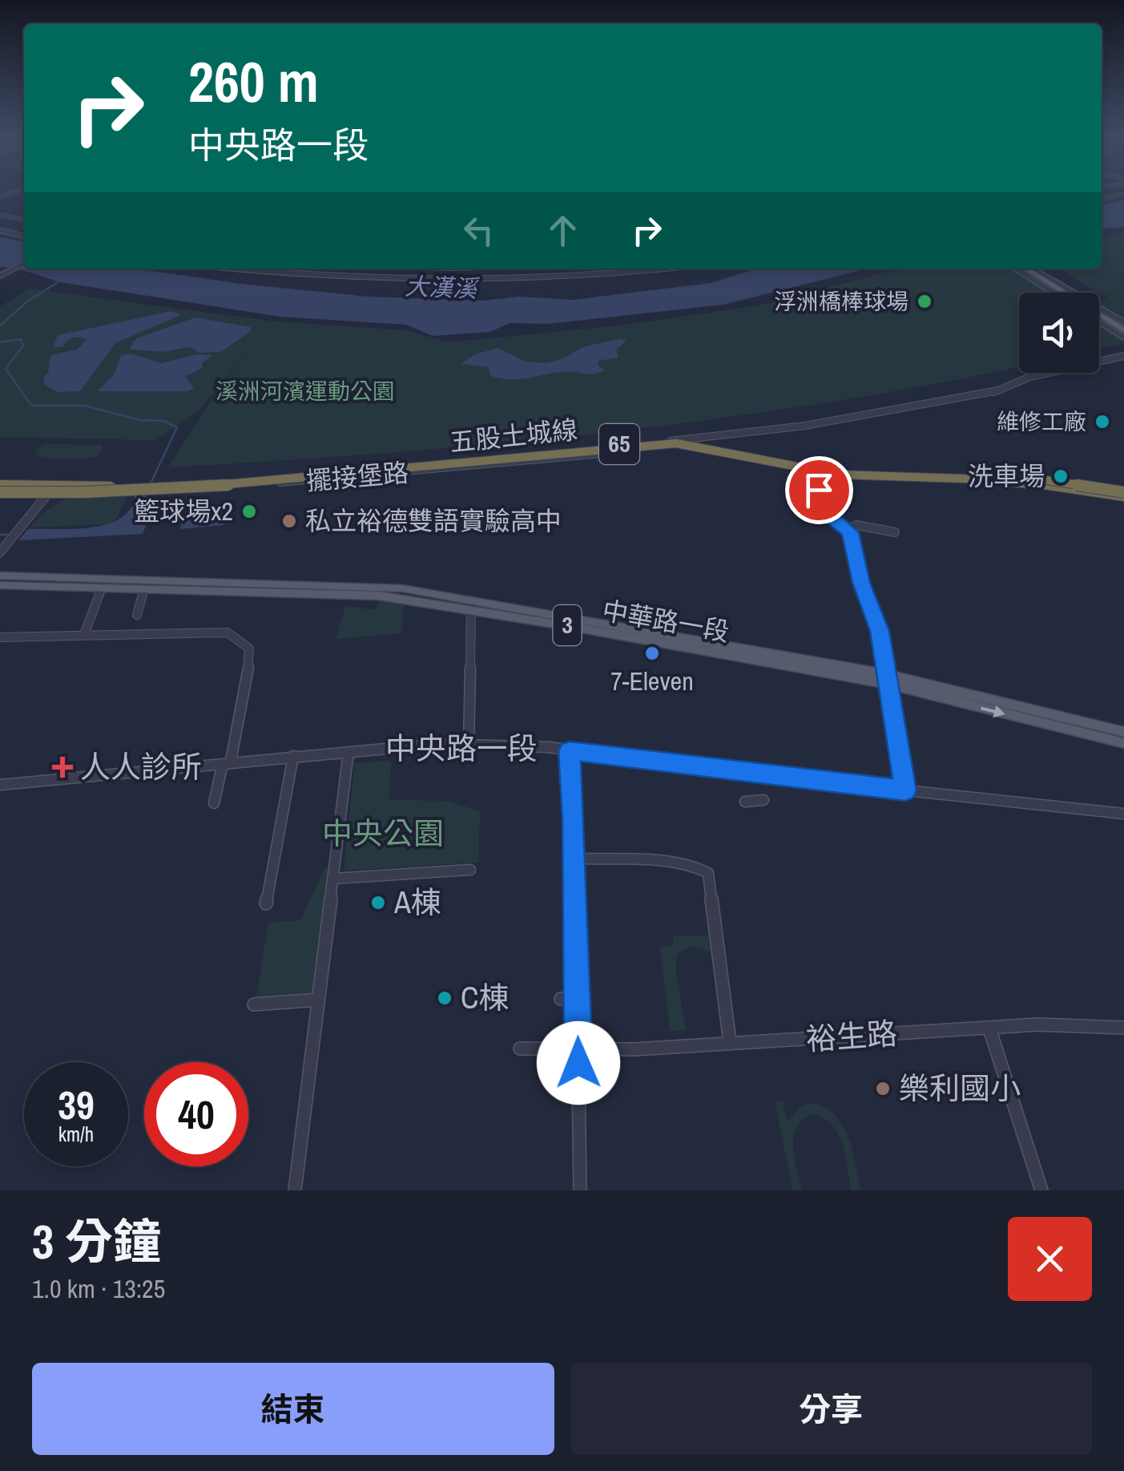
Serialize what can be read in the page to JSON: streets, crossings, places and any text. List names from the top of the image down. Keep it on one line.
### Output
{"streets":{"highway":["五股土城線","65"],"main road":["中華路一段","3"],"street":["擺接堡路","中央路一段","裕生路"]},"crossings":[["五股土城線","擺接堡路"]],"water":["大漢溪"],"parks":["溪洲河濱運動公園","中央公園"],"places":{"other":["浮洲橋棒球場","維修工廠","洗車場","籃球場x2","私立裕德雙語實驗高中","7-Eleven","A棟","C棟","樂利國小"],"health":["人人診所"]},"page":{"turn":["260 m","中央路一段"],"speed":"39 km/h","limit":"40","heading":["3 分鐘","1.0 km · 13:25"],"buttons":["結束","分享"]}}
